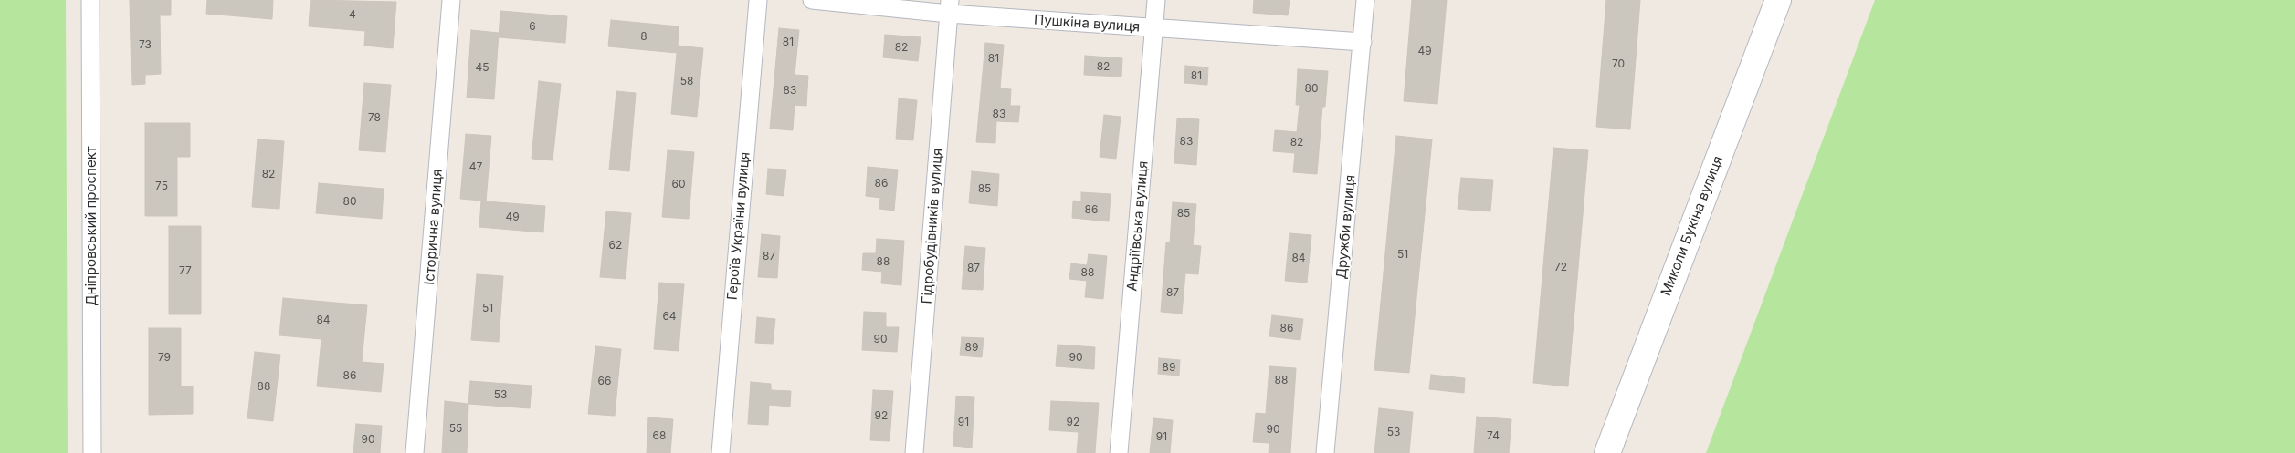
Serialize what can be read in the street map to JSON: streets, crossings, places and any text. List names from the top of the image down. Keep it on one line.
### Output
{"streets":{"street":["Пушкіна вулиця","Дніпровський проспект","Героїв України вулиця","Гідробудівників вулиця","Андріївська вулиця","Миколи Букіна вулиця","Історична вулиця","Дружби вулиця"]},"crossings":[["Пушкіна вулиця","Гідробудівників вулиця"],["Пушкіна вулиця","Андріївська вулиця"],["Пушкіна вулиця","Дружби вулиця"]],"house_numbers":["4","6","8","81","73","82","49","81","70","82","45","81","58","80","83","83","78","83","82","47","82","86","60","75","85","80","86","85","49","62","51","87","84","88","72","87","77","88","87","51","64","84","86","90","89","79","90","89","86","88","66","88","53","92","91","92","55","90","53","68","74","91","90"]}
